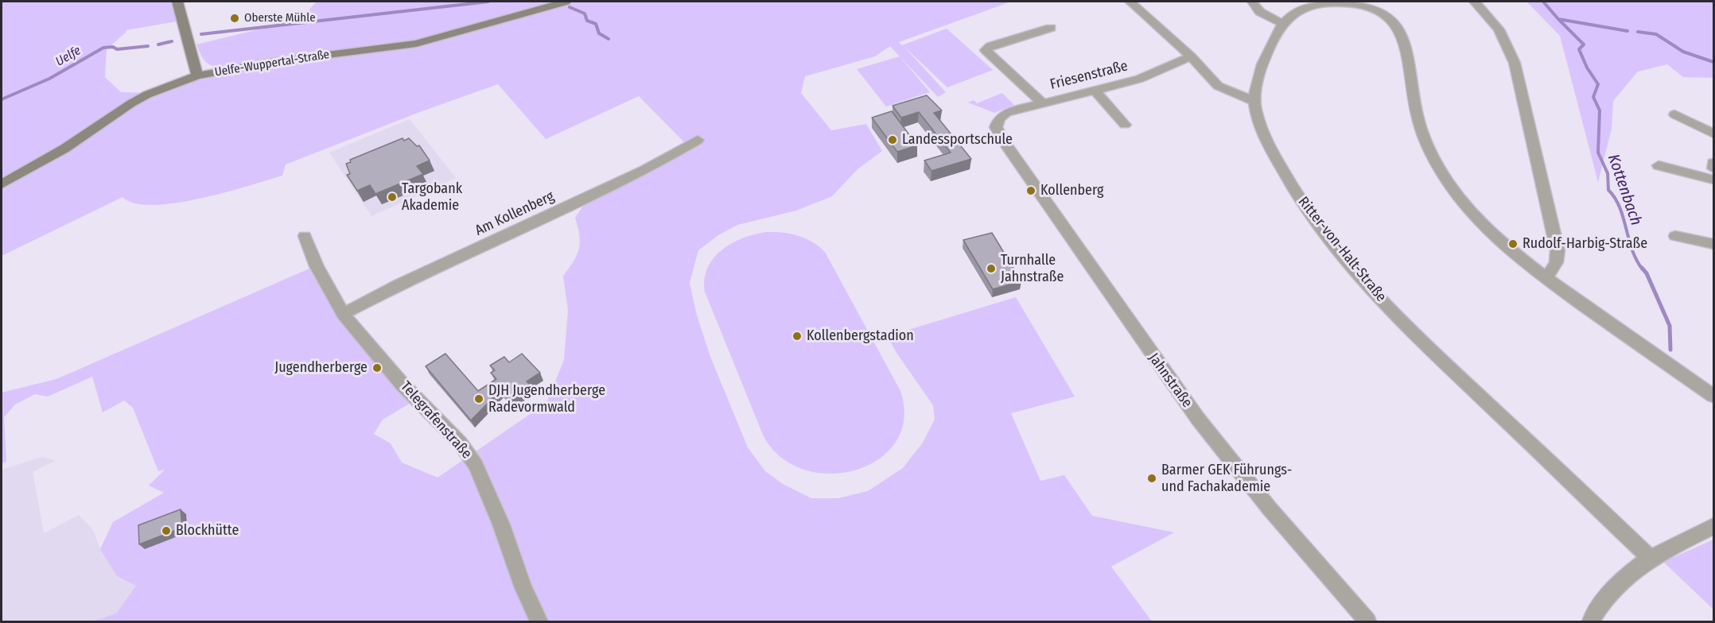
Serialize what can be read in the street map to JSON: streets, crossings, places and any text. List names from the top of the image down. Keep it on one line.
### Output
{"streets":{"main road":["Uelfe-Wuppertal-Straße"],"street":["Friesenstraße","Am Kollenberg","Ritter-von-Halt-Straße","Jahnstraße","Telegrafenstraße"]},"crossings":[["Friesenstraße","Jahnstraße"],["Am Kollenberg","Telegrafenstraße"]],"water":["Uelfe","Kottenbach"],"places":["Oberste Mühle","Landessportschule","Kollenberg","Targobank Akademie","Rudolf-Harbig-Straße","Turnhalle Jahnstraße","Kollenbergstadion","Jugendherberge","DJH Jugendherberge Radevormwald","Barmer GEK Führungs- und Fachakademie","Blockhütte"]}
